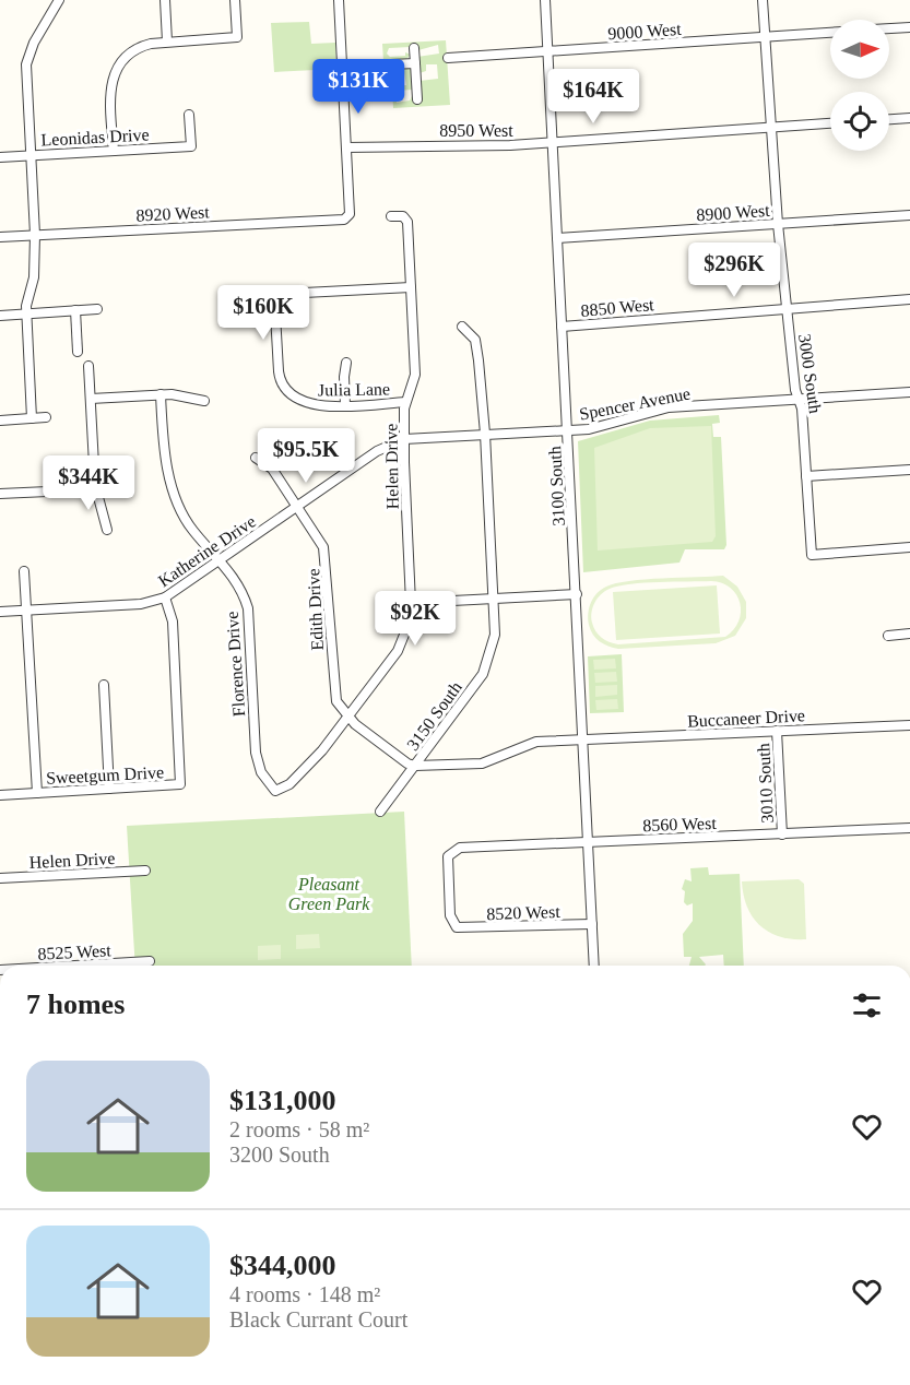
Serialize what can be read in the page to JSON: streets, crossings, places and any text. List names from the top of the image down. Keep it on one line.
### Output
{"streets":{"street":["9000 West","8950 West","Leonidas Drive","8900 West","8920 West","8850 West","3000 South","Julia Lane","Spencer Avenue","Helen Drive","3100 South","Katherine Drive","Edith Drive","Florence Drive","3150 South","Buccaneer Drive","Sweetgum Drive","3010 South","8560 West","8520 West","8525 West"]},"crossings":[["9000 West","3000 South"],["9000 West","3100 South"],["8950 West","8920 West"],["8950 West","3000 South"],["8950 West","3100 South"],["8900 West","3000 South"],["8900 West","3100 South"],["8850 West","3000 South"],["8850 West","3100 South"],["3000 South","Spencer Avenue"],["Julia Lane","Helen Drive"],["Spencer Avenue","Helen Drive"],["Spencer Avenue","3100 South"],["Spencer Avenue","Katherine Drive"],["Spencer Avenue","3150 South"],["Helen Drive","Katherine Drive"],["Helen Drive","Edith Drive"],["Helen Drive","Florence Drive"],["3100 South","Buccaneer Drive"],["3100 South","8560 West"],["3100 South","8520 West"],["Katherine Drive","Edith Drive"],["Katherine Drive","Florence Drive"],["Katherine Drive","Sweetgum Drive"],["3150 South","Buccaneer Drive"],["Buccaneer Drive","3010 South"],["3010 South","8560 West"],["8560 West","8520 West"]],"parks":["Pleasant Green Park"],"north":"right","page":{"price":["$131K","$164K","$296K","$160K","$95.5K","$344K","$92K"],"heading":"7 homes","list":[{"name":"$131,000","note":"2 rooms · 58 m² · 3200 South"},{"name":"$344,000","note":"4 rooms · 148 m² · Black Currant Court"}]}}
